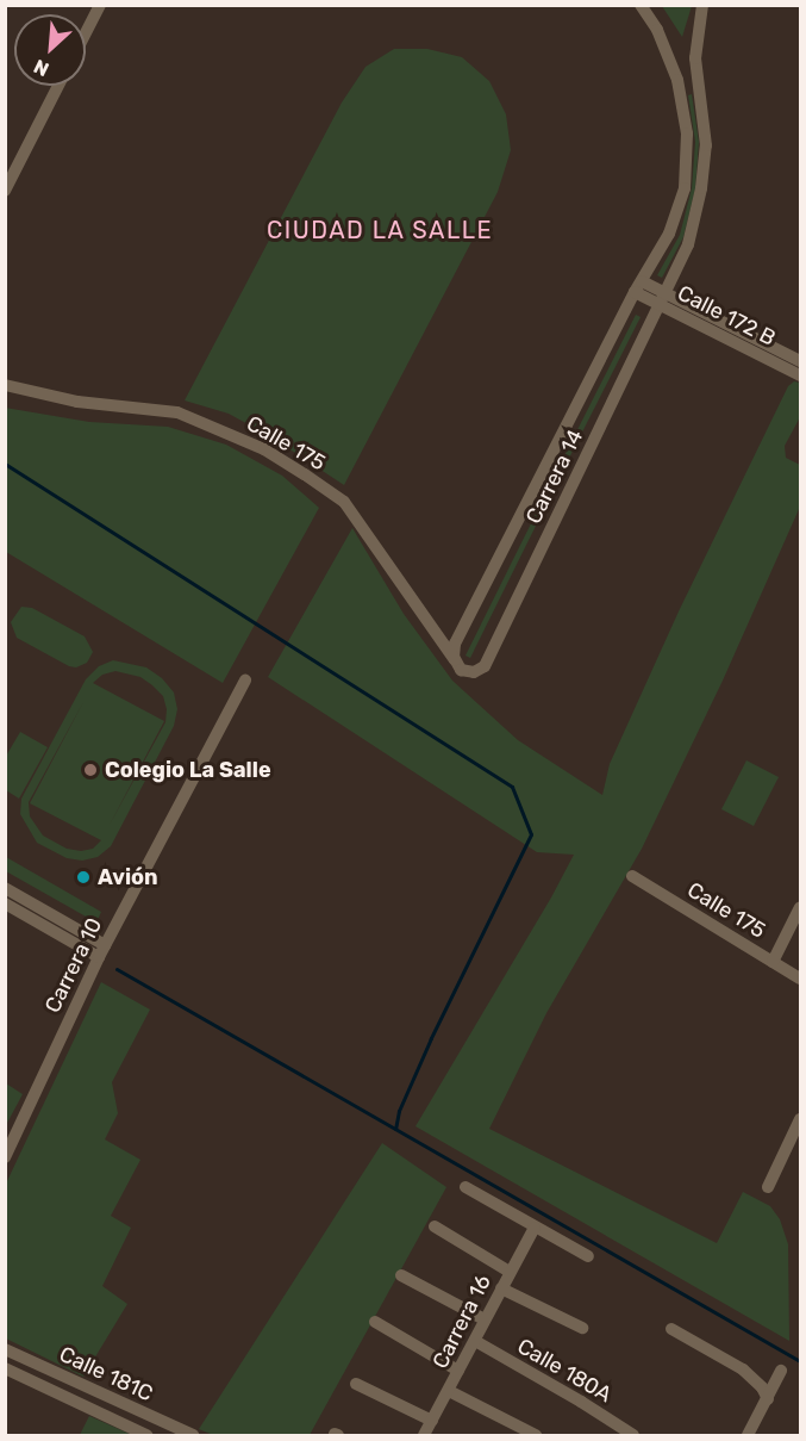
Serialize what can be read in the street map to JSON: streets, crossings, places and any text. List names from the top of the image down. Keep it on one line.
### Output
{"streets":{"street":["Calle 172 B","Calle 175","Carrera 14","Carrera 10","Carrera 16","Calle 180A","Calle 181C"]},"crossings":[["Calle 172 B","Carrera 14"],["Calle 175","Carrera 14"],["Carrera 16","Calle 180A"]],"districts":["CIUDAD LA SALLE"],"places":["Colegio La Salle","Avión"],"north":"bottom left"}
